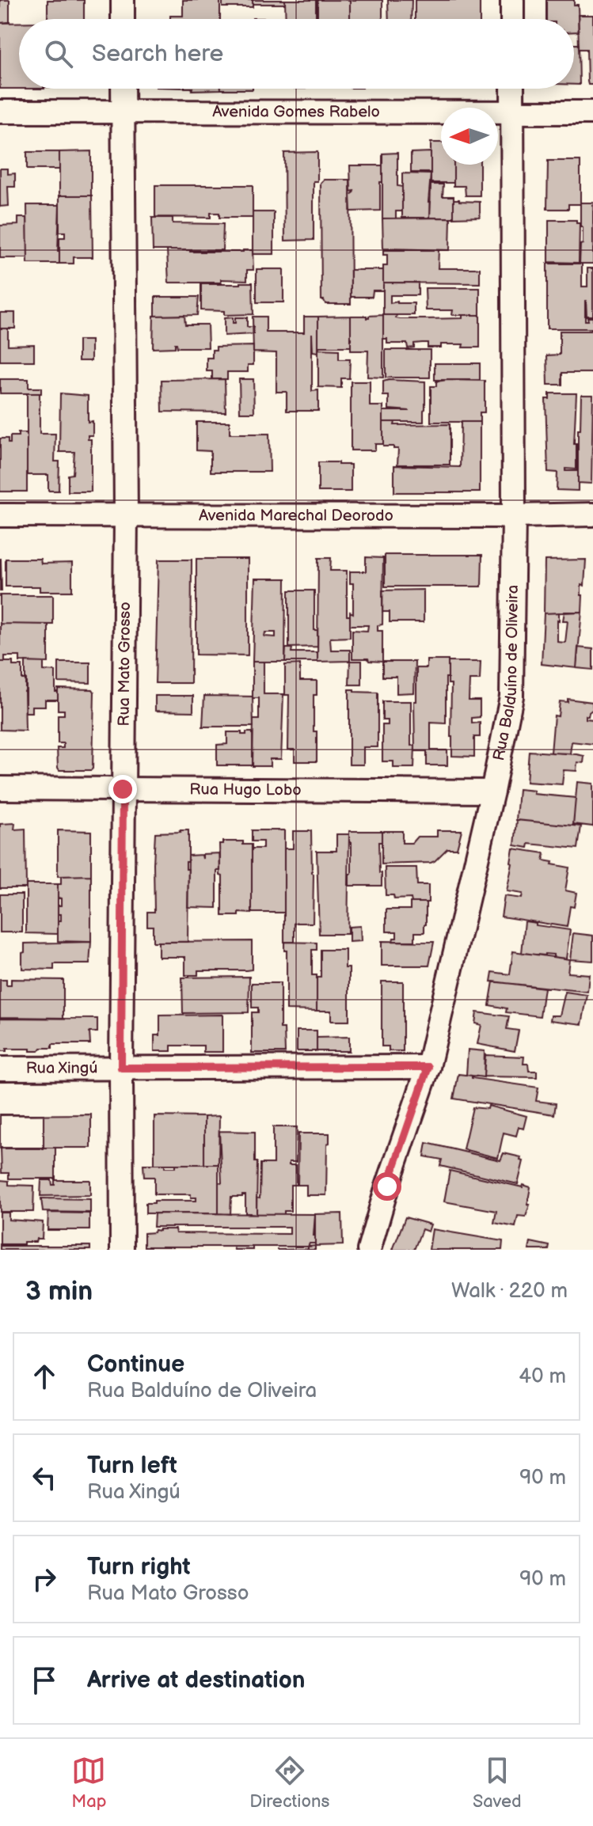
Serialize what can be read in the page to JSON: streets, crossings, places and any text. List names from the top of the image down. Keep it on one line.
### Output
{"streets":{"street":["Avenida Gomes Rabelo","Avenida Marechal Deorodo","Rua Mato Grosso","Rua Balduíno de Oliveira","Rua Hugo Lobo","Rua Xingú"]},"crossings":[["Avenida Gomes Rabelo","Rua Mato Grosso"],["Avenida Gomes Rabelo","Rua Balduíno de Oliveira"],["Avenida Marechal Deorodo","Rua Mato Grosso"],["Avenida Marechal Deorodo","Rua Balduíno de Oliveira"],["Rua Mato Grosso","Rua Hugo Lobo"],["Rua Mato Grosso","Rua Xingú"],["Rua Balduíno de Oliveira","Rua Hugo Lobo"],["Rua Balduíno de Oliveira","Rua Xingú"]],"north":"left","page":{"search":"Search here","heading":["3 min","Walk · 220 m"],"list":[["Continue","Rua Balduíno de Oliveira","40 m"],["Turn left","Rua Xingú","90 m"],["Turn right","Rua Mato Grosso","90 m"],"Arrive at destination"],"nav":["Map","Directions","Saved"]}}
